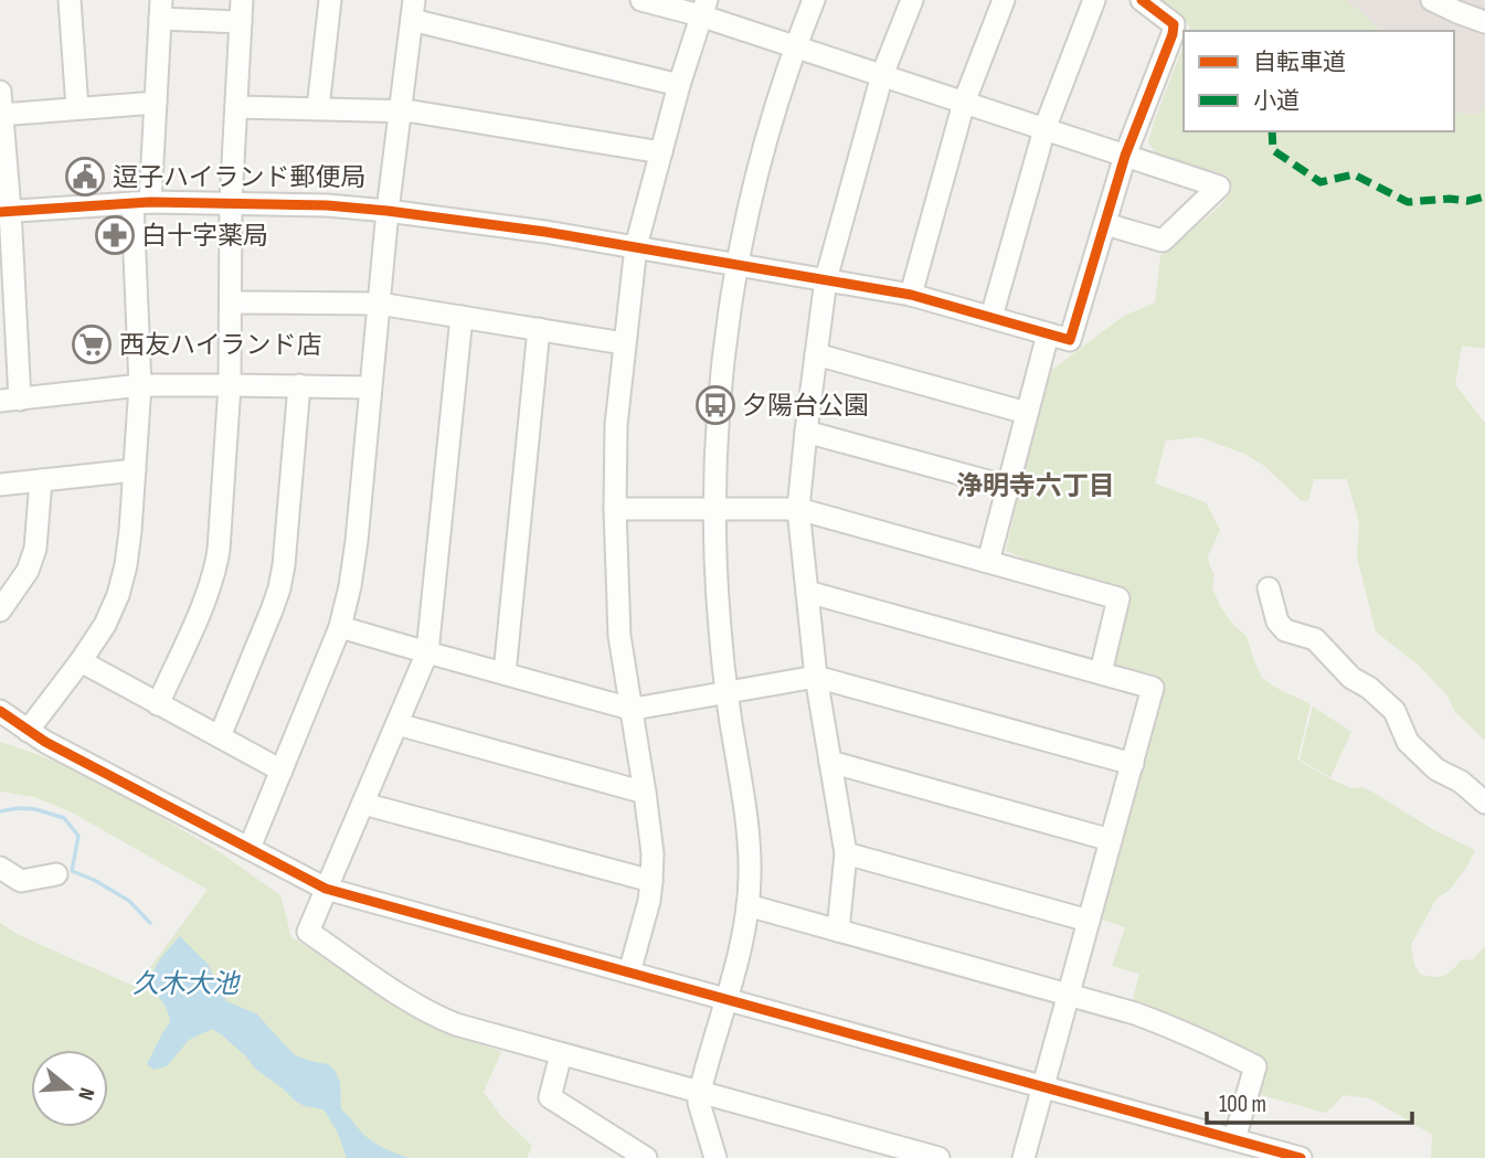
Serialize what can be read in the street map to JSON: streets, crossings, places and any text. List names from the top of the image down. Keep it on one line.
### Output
{"districts":["浄明寺六丁目"],"water":["久木大池"],"places":{"public building":["逗子ハイランド郵便局"],"pharmacy":["白十字薬局"],"supermarket":["西友ハイランド店"],"bus stop":["夕陽台公園"]},"legend":["自転車道","小道"],"scale_bar":"100 m","north":"right"}
